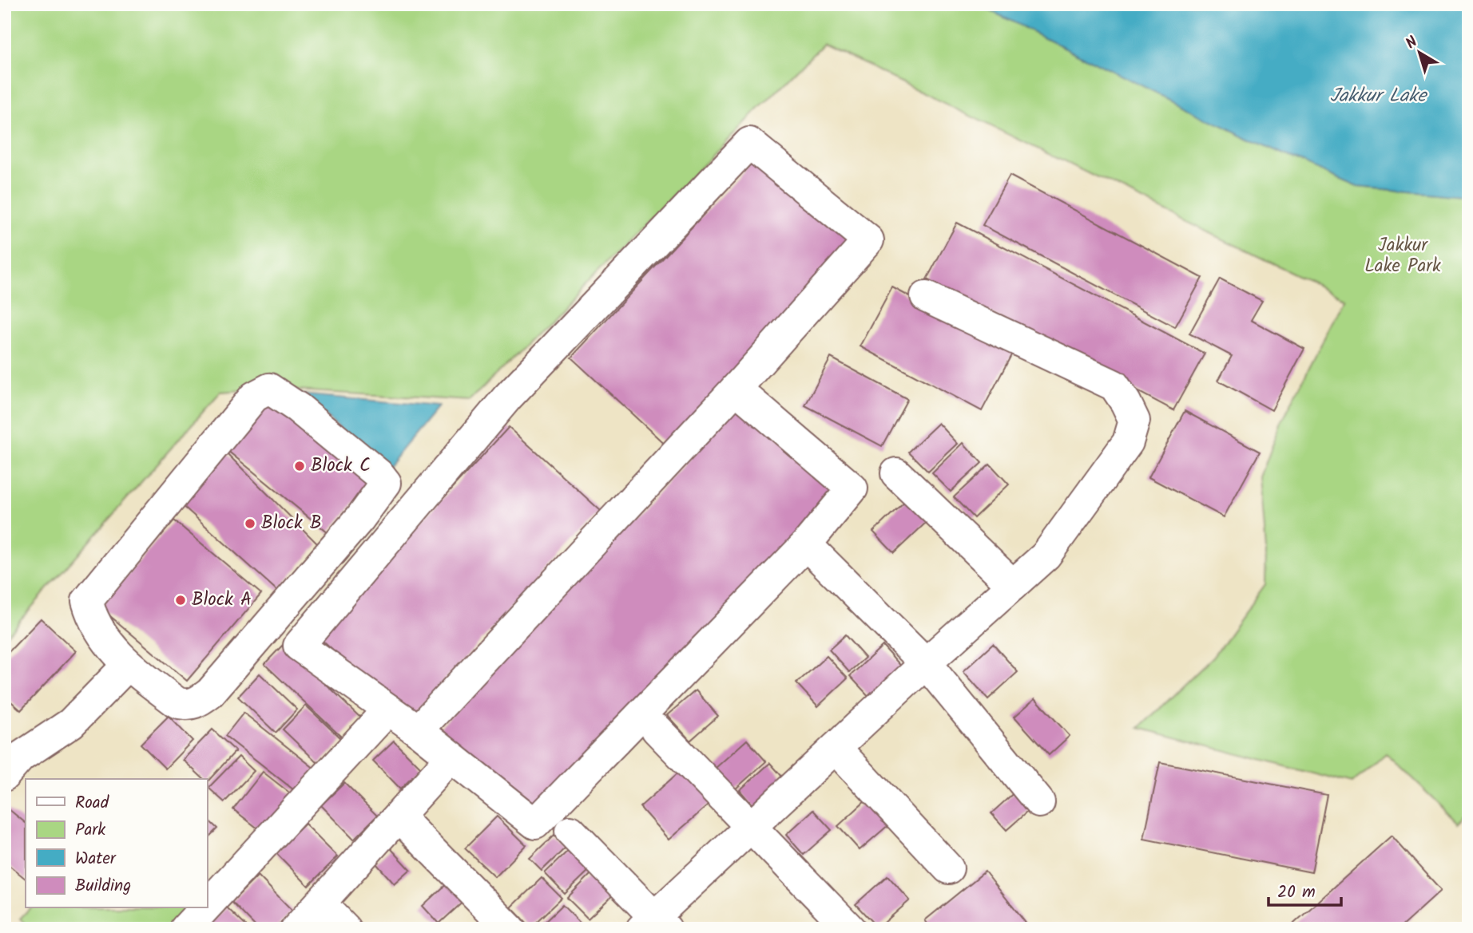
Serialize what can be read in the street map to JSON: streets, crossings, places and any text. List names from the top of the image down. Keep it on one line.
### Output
{"water":["Jakkur Lake"],"parks":["Jakkur Lake Park"],"places":["Block C","Block B","Block A"],"legend":["Road","Park","Water","Building"],"scale_bar":"20 m","north":"top left"}
